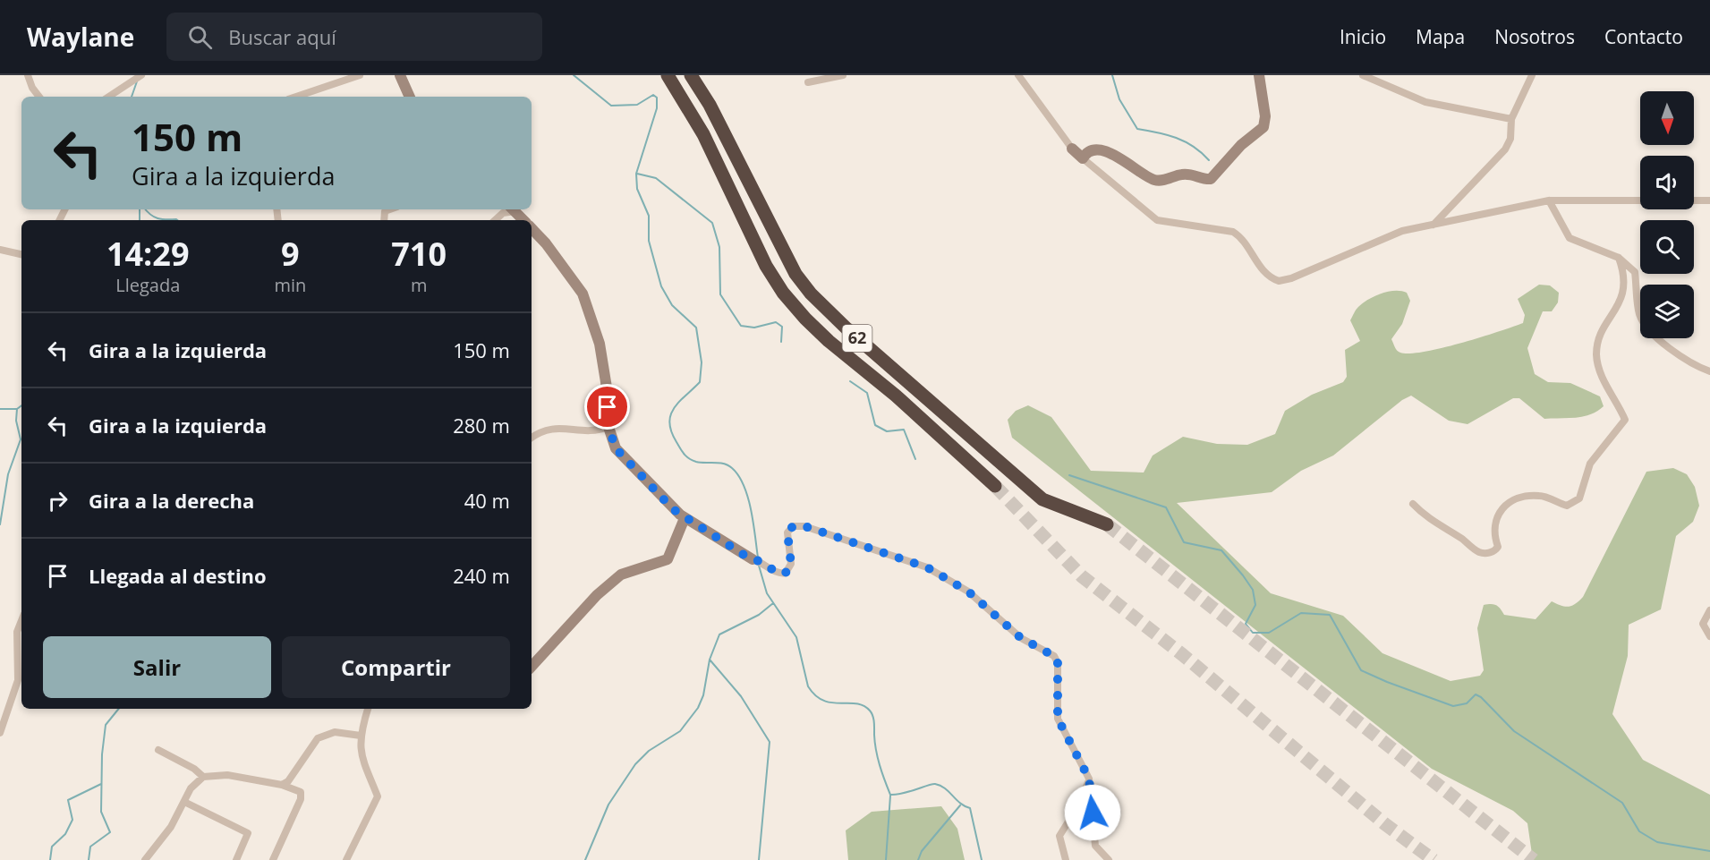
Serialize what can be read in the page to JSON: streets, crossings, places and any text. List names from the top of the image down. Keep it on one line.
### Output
{"streets":{"highway":["62"]},"north":"bottom","page":{"header":"Waylane","search":"Buscar aquí","nav":["Inicio","Mapa","Nosotros","Contacto"],"turn":["150 m","Gira a la izquierda"],"eta":["14:29","Llegada","9","min","710","m"],"list":[{"name":"Gira a la izquierda","value":"150 m"},{"name":"Gira a la izquierda","value":"280 m"},{"name":"Gira a la derecha","value":"40 m"},{"name":"Llegada al destino","value":"240 m"}],"buttons":["Salir","Compartir"]}}
